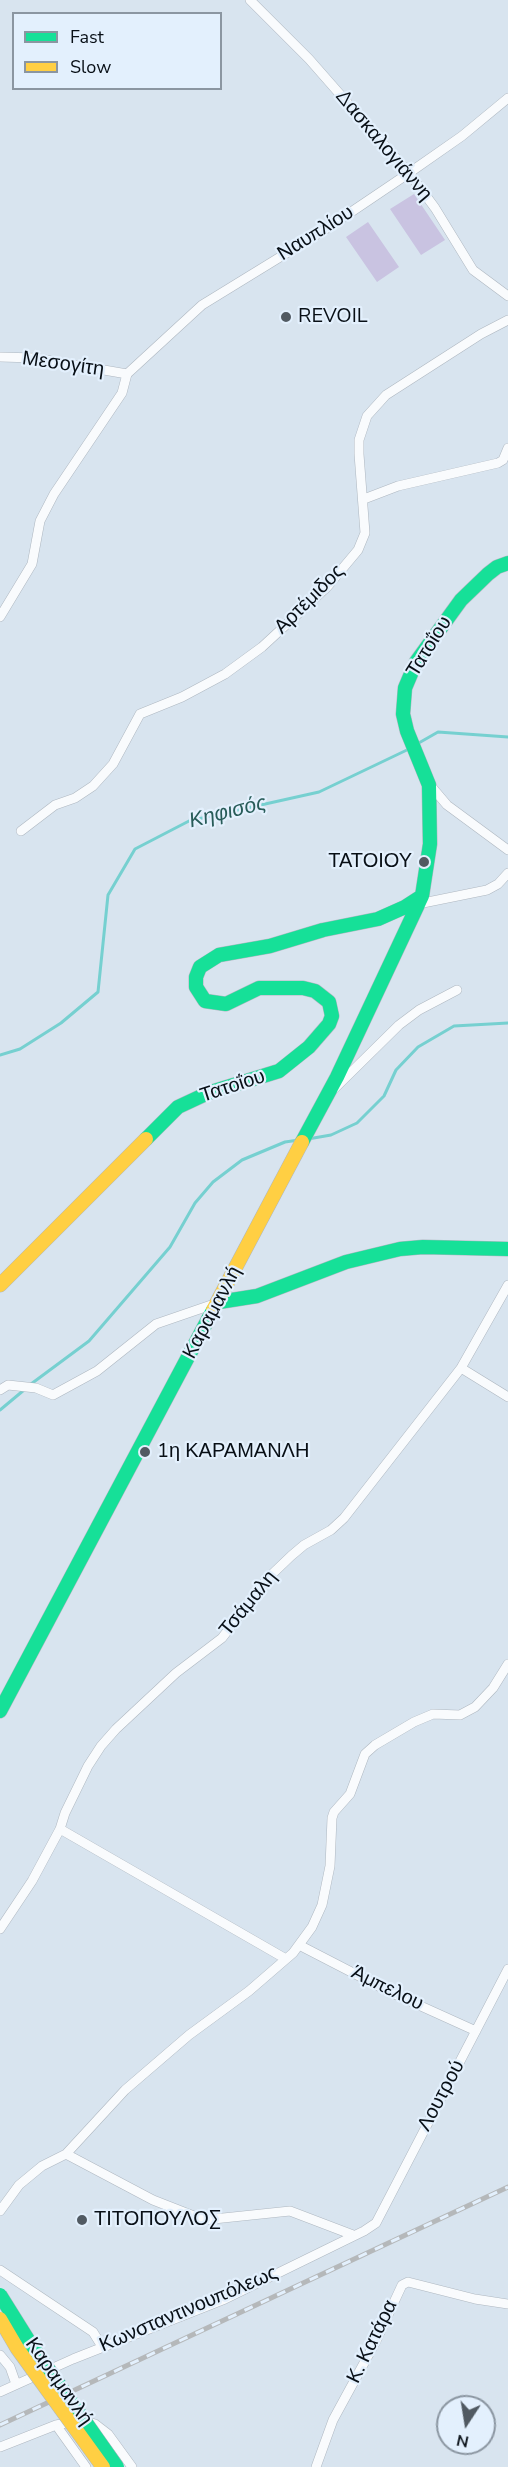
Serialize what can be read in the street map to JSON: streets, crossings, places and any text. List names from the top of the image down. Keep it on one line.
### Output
{"streets":{"main road":["Τατοΐου","Καραμανλή"],"street":["Δασκαλογιάννη","Ναυπλίου","Μεσογίτη","Αρτέμιδος","Τσάμαλη","Άμπελου","Λουτρού","Κωνσταντινουπόλεως","Κ. Κατάρα"]},"crossings":[["Δασκαλογιάννη","Ναυπλίου"],["Ναυπλίου","Μεσογίτη"],["Τατοΐου","Καραμανλή"],["Άμπελου","Λουτρού"],["Λουτρού","Κωνσταντινουπόλεως"]],"water":["Κηφισός"],"places":["REVOIL","ΤΑΤΟΙΟΥ","1η ΚΑΡΑΜΑΝΛΗ","ΤΙΤΟΠΟΥΛΟΣ"],"legend":["Fast","Slow"],"north":"bottom"}
